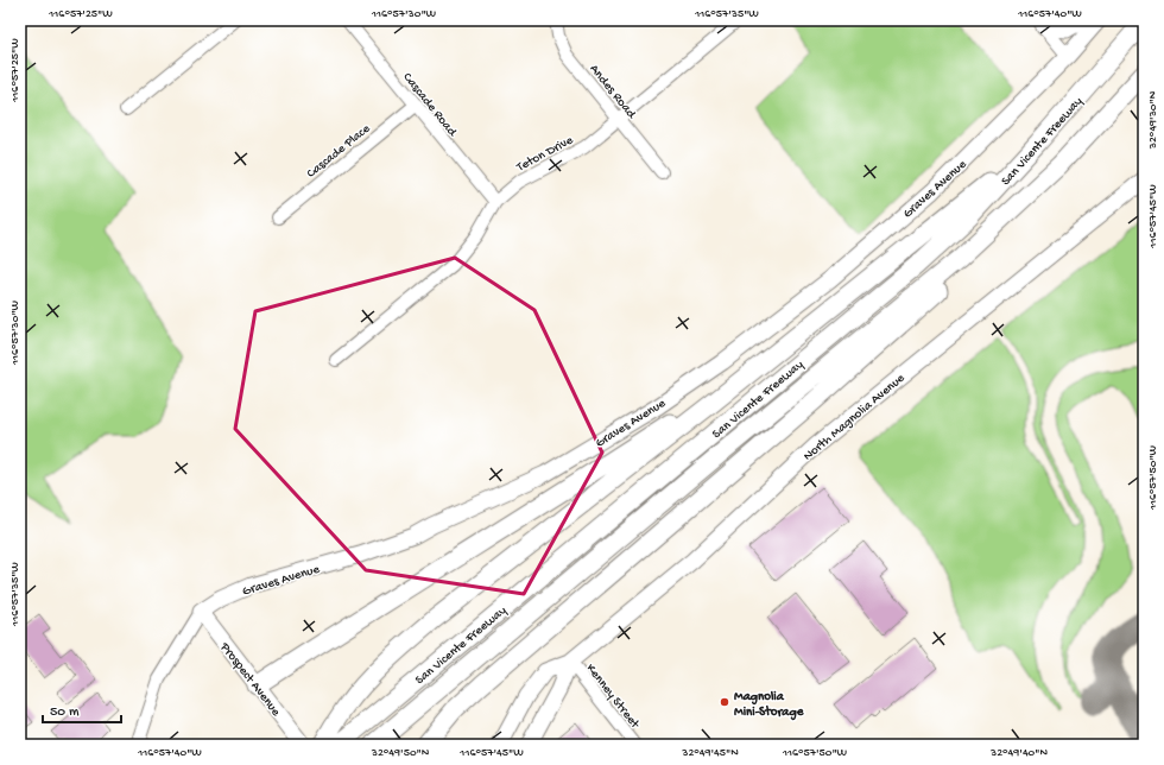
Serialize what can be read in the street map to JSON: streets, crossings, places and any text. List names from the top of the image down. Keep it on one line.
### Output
{"streets":{"highway":["San Vicente Freeway"],"main road":["Graves Avenue","North Magnolia Avenue","Prospect Avenue"],"street":["Andes Road","Cascade Road","Cascade Place","Teton Drive","Kenney Street"]},"crossings":[["Andes Road","Teton Drive"],["Cascade Road","Cascade Place"],["Cascade Road","Teton Drive"],["Graves Avenue","Prospect Avenue"],["North Magnolia Avenue","Kenney Street"]],"places":["Magnolia Mini-Storage"],"scale_bar":"50 m","coordinates":["116°57'25\"W","116°57'30\"W","116°57'35\"W","116°57'40\"W","32°49'30\"N","116°57'45\"W","116°57'50\"W","32°49'50\"N","32°49'45\"N","32°49'40\"N"]}
